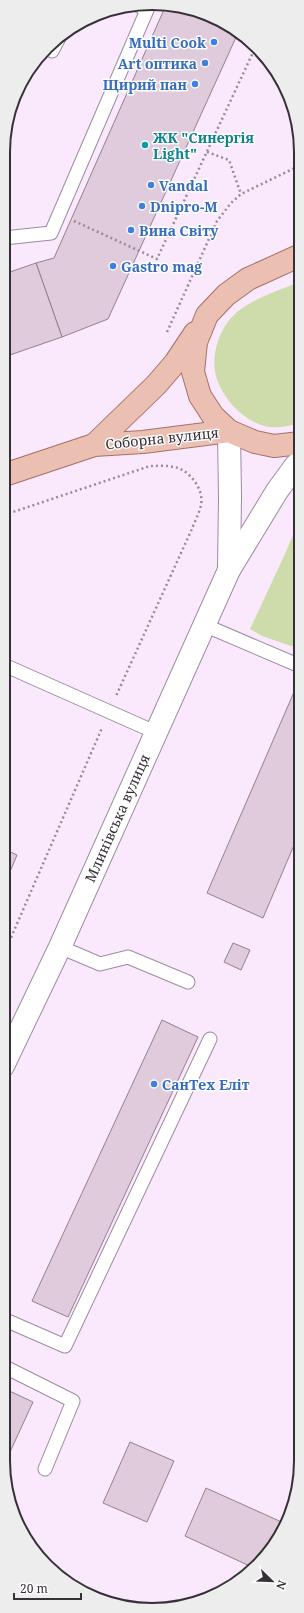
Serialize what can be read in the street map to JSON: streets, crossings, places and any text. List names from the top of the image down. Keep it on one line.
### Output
{"streets":{"main road":["Соборна вулиця","Млинівська вулиця"]},"crossings":[["Соборна вулиця","Млинівська вулиця"]],"places":["Multi Cook","Art оптика","Щирий пан","ЖК \"Синергія Light\"","Vandal","Dnipro-M","Вина Світу","Gastro mag","СанТех Еліт"],"scale_bar":"20 m","north":"bottom right"}
